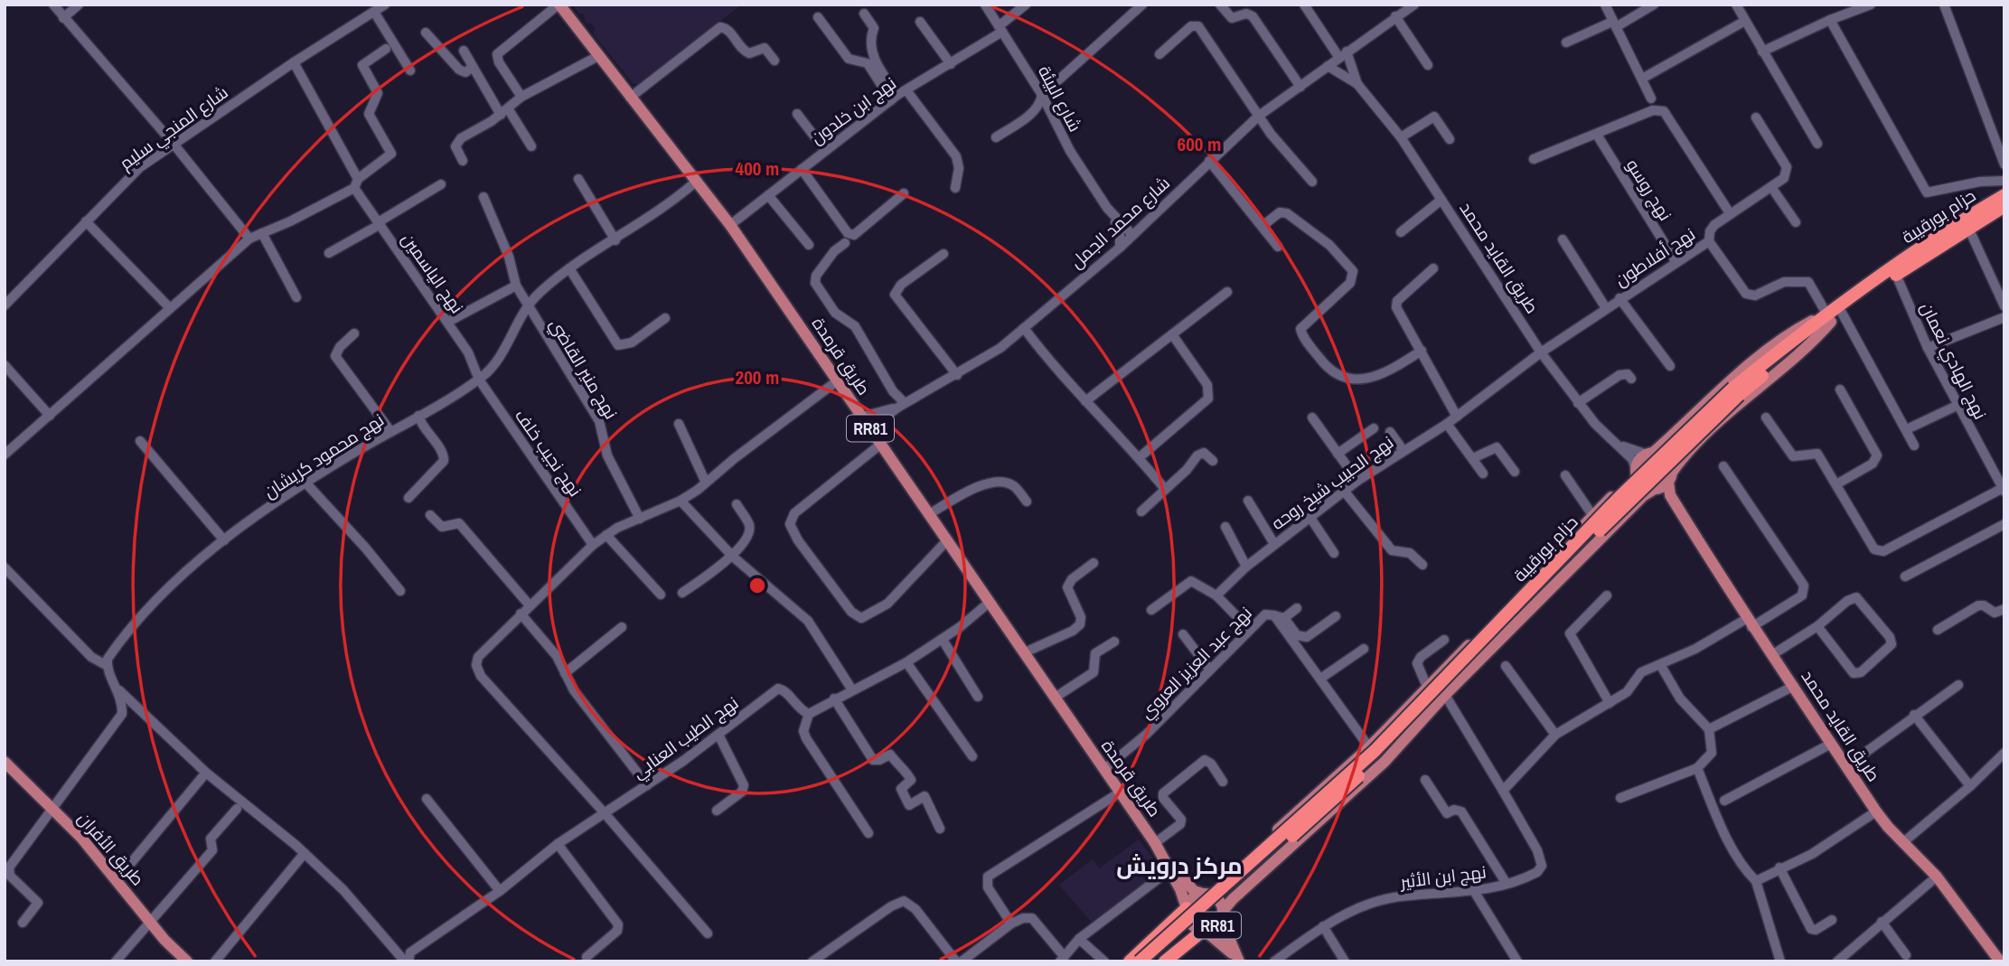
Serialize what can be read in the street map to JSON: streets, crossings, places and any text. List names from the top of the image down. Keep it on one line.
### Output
{"streets":{"highway":["حزام بورقيبة"],"main road":["طريق القايد محمد","طريق قرمدة","RR81","طريق الأفران"],"street":["شارع البيئة","نهج ابن خلدون","شارع المنجي سليم","نهج روسو","شارع محمد الجمل","نهج أفلاطون","نهج الياسمين","نهج الهادي نعمان","نهج منير القاضي","نهج نجيب خلف","نهج محمود كريشان","نهج الحبيب شيخ روحه","نهج عبد العزيز العروي","نهج الطيب العنابي","نهج ابن الأثير"]},"crossings":[["شارع البيئة","نهج ابن خلدون"],["شارع البيئة","شارع محمد الجمل"],["نهج ابن خلدون","طريق قرمدة"],["شارع المنجي سليم","نهج الياسمين"],["نهج روسو","نهج أفلاطون"],["حزام بورقيبة","طريق القايد محمد"],["حزام بورقيبة","طريق قرمدة"],["حزام بورقيبة","نهج الهادي نعمان"],["حزام بورقيبة","RR81"],["حزام بورقيبة","نهج عبد العزيز العروي"],["شارع محمد الجمل","طريق القايد محمد"],["شارع محمد الجمل","طريق قرمدة"],["نهج أفلاطون","طريق القايد محمد"],["نهج أفلاطون","نهج الحبيب شيخ روحه"],["طريق القايد محمد","نهج الحبيب شيخ روحه"],["نهج الياسمين","نهج نجيب خلف"],["نهج الياسمين","نهج محمود كريشان"],["طريق قرمدة","RR81"],["طريق قرمدة","نهج محمود كريشان"],["طريق قرمدة","نهج عبد العزيز العروي"],["نهج منير القاضي","نهج محمود كريشان"],["نهج نجيب خلف","نهج محمود كريشان"]],"districts":["مركز درويش"],"rings":["600 m","400 m","200 m"]}
